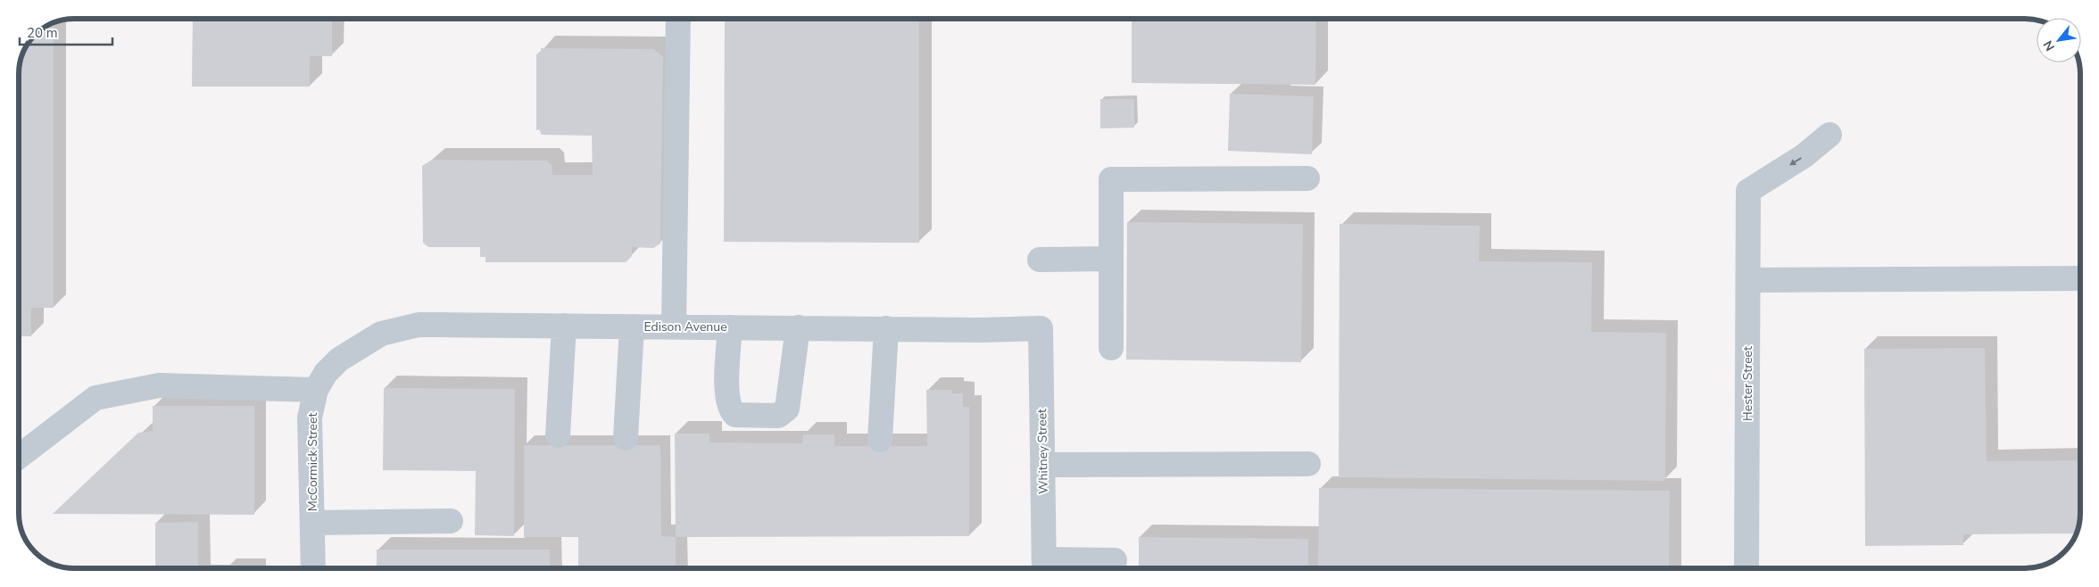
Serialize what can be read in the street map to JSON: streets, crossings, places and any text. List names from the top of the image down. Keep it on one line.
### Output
{"streets":{"street":["Edison Avenue","Hester Street","Whitney Street","McCormick Street"]},"crossings":[["Edison Avenue","Whitney Street"],["Edison Avenue","McCormick Street"]],"scale_bar":"20 m","north":"bottom left"}
